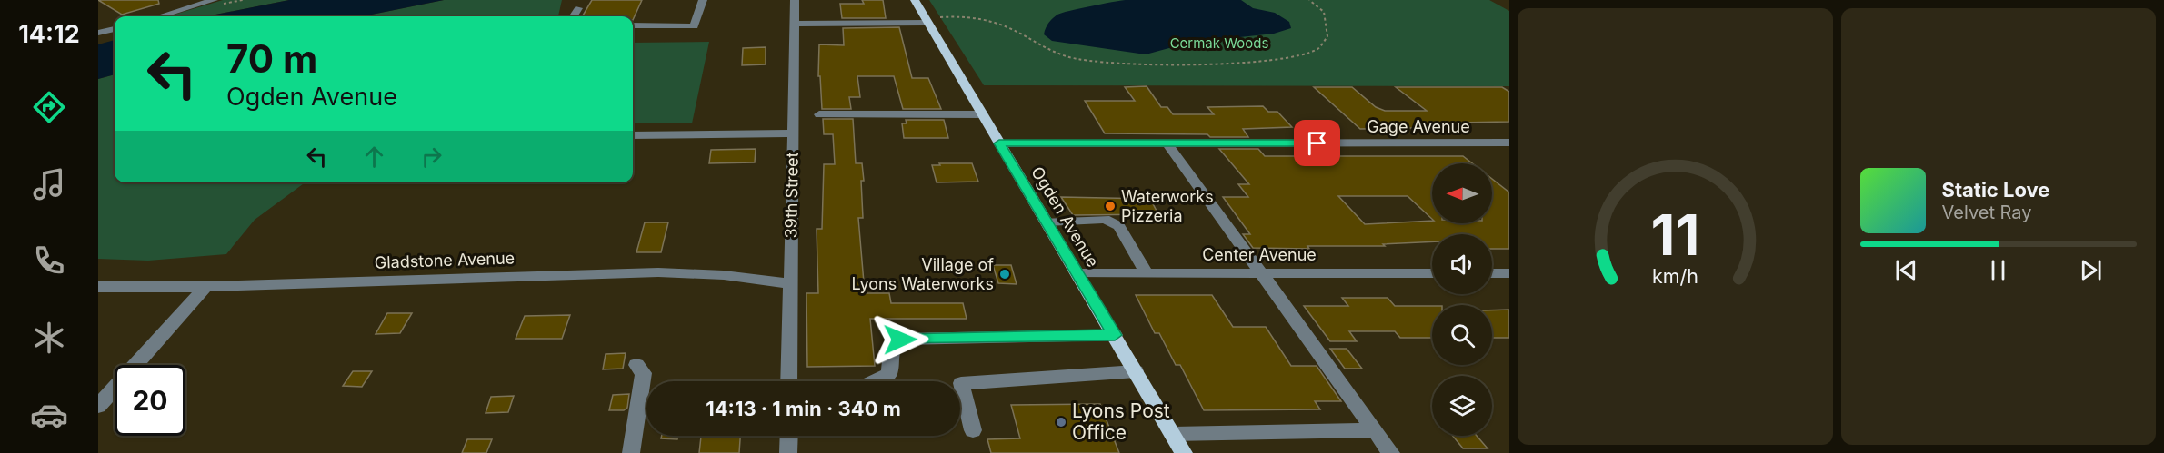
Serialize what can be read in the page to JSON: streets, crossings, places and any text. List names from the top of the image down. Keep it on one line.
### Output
{"streets":{"main road":["Ogden Avenue"],"street":["Gage Avenue","39th Street","Center Avenue","Gladstone Avenue"]},"crossings":[["Gage Avenue","Ogden Avenue"],["39th Street","Gladstone Avenue"],["Ogden Avenue","Center Avenue"]],"parks":["Cermak Woods"],"places":["Waterworks Pizzeria","Village of Lyons Waterworks","Lyons Post Office"],"north":"left","page":{"tabs":"14:12","turn":["70 m","Ogden Avenue"],"song":["Static Love","Velvet Ray"],"limit":"20","trip":"14:13 · 1 min · 340 m","gauge":["11","km/h"]}}
